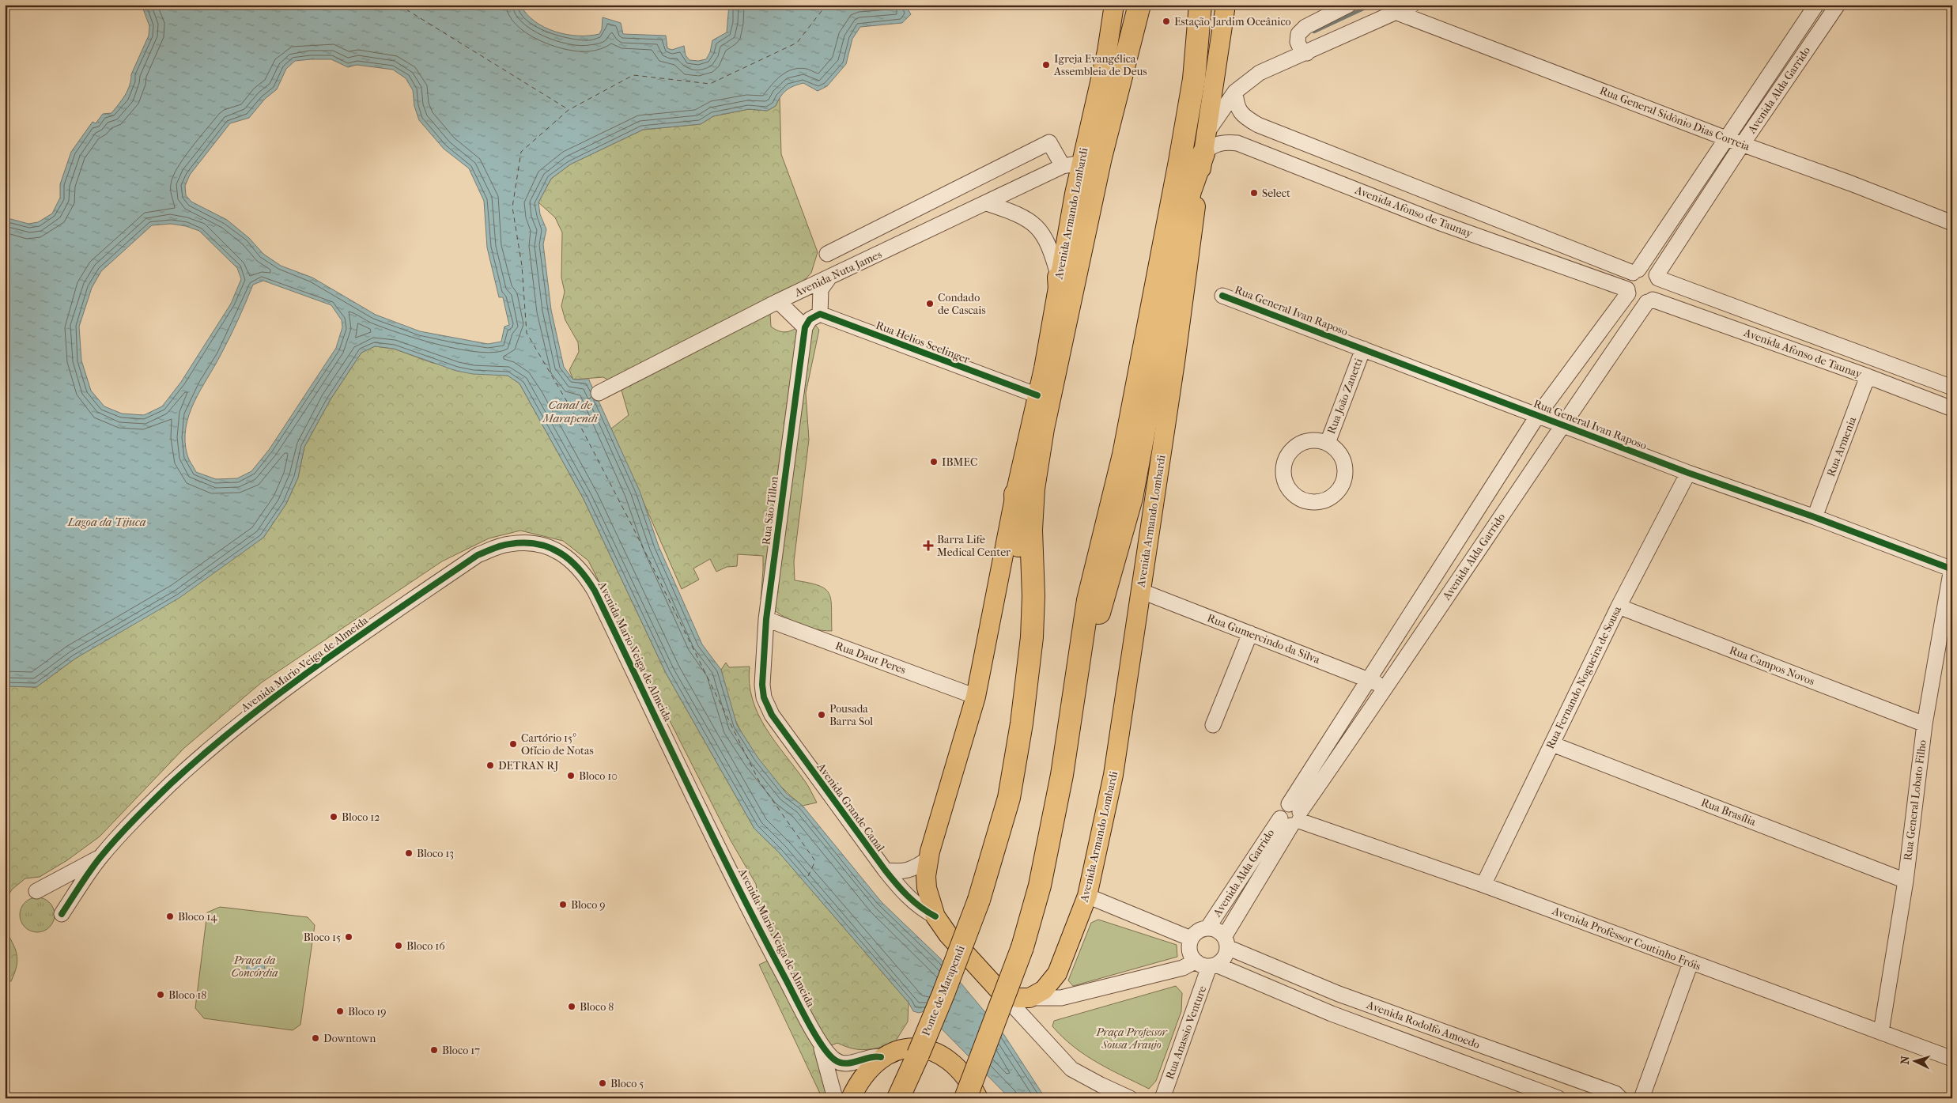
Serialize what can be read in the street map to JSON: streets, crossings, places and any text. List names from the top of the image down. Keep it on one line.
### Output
{"streets":{"highway":["Avenida Armando Lombardi","Ponte de Marapendi"],"street":["Avenida Alda Garrido","Rua General Sidônio Dias Correia","Avenida Afonso de Taunay","Avenida Nuta James","Rua General Ivan Raposo","Rua Helios Seelinger","Rua João Zanetti","Rua Armenia","Rua São Tillon","Rua Gumercindo da Silva","Avenida Mario Veiga de Almeida","Rua Daut Peres","Rua Campos Novos","Rua Fernando Nogueira de Sousa","Rua General Lobato Filho","Avenida Grande Canal","Rua Brasília","Avenida Professor Coutinho Fróis","Avenida Rodolfo Amoedo","Rua Anassio Venture"]},"crossings":[["Avenida Alda Garrido","Rua General Sidônio Dias Correia"],["Avenida Alda Garrido","Avenida Afonso de Taunay"],["Avenida Alda Garrido","Rua General Ivan Raposo"],["Avenida Alda Garrido","Rua Gumercindo da Silva"],["Avenida Alda Garrido","Avenida Professor Coutinho Fróis"],["Avenida Alda Garrido","Avenida Rodolfo Amoedo"],["Avenida Alda Garrido","Rua Anassio Venture"],["Avenida Afonso de Taunay","Avenida Armando Lombardi"],["Avenida Afonso de Taunay","Rua Armenia"],["Avenida Armando Lombardi","Avenida Nuta James"],["Avenida Armando Lombardi","Rua Helios Seelinger"],["Avenida Armando Lombardi","Rua Gumercindo da Silva"],["Avenida Armando Lombardi","Rua Daut Peres"],["Avenida Armando Lombardi","Avenida Grande Canal"],["Avenida Armando Lombardi","Ponte de Marapendi"],["Rua General Ivan Raposo","Rua João Zanetti"],["Rua General Ivan Raposo","Rua Armenia"],["Rua General Ivan Raposo","Rua Fernando Nogueira de Sousa"],["Rua General Ivan Raposo","Rua General Lobato Filho"],["Rua São Tillon","Rua Daut Peres"],["Rua São Tillon","Avenida Grande Canal"],["Rua Campos Novos","Rua Fernando Nogueira de Sousa"],["Rua Campos Novos","Rua General Lobato Filho"],["Rua Fernando Nogueira de Sousa","Rua Brasília"],["Rua Fernando Nogueira de Sousa","Avenida Professor Coutinho Fróis"],["Rua General Lobato Filho","Rua Brasília"],["Rua General Lobato Filho","Avenida Professor Coutinho Fróis"],["Avenida Rodolfo Amoedo","Rua Anassio Venture"]],"water":["Canal de Marapendi","Lagoa da Tijuca"],"parks":["Praça da Concórdia","Praça Professor Sousa Araujo"],"places":{"other":["Estação Jardim Oceânico","Igreja Evangélica Assembleia de Deus","Select","Condado de Cascais","IBMEC","Pousada Barra Sol","Cartório 15º Ofício de Notas","DETRAN RJ","Bloco 10","Bloco 12","Bloco 13","Bloco 9","Bloco 14","Bloco 15","Bloco 16","Bloco 18","Bloco 8","Bloco 19","Downtown","Bloco 17","Bloco 5"],"health":["Barra Life Medical Center"]},"north":"left"}
